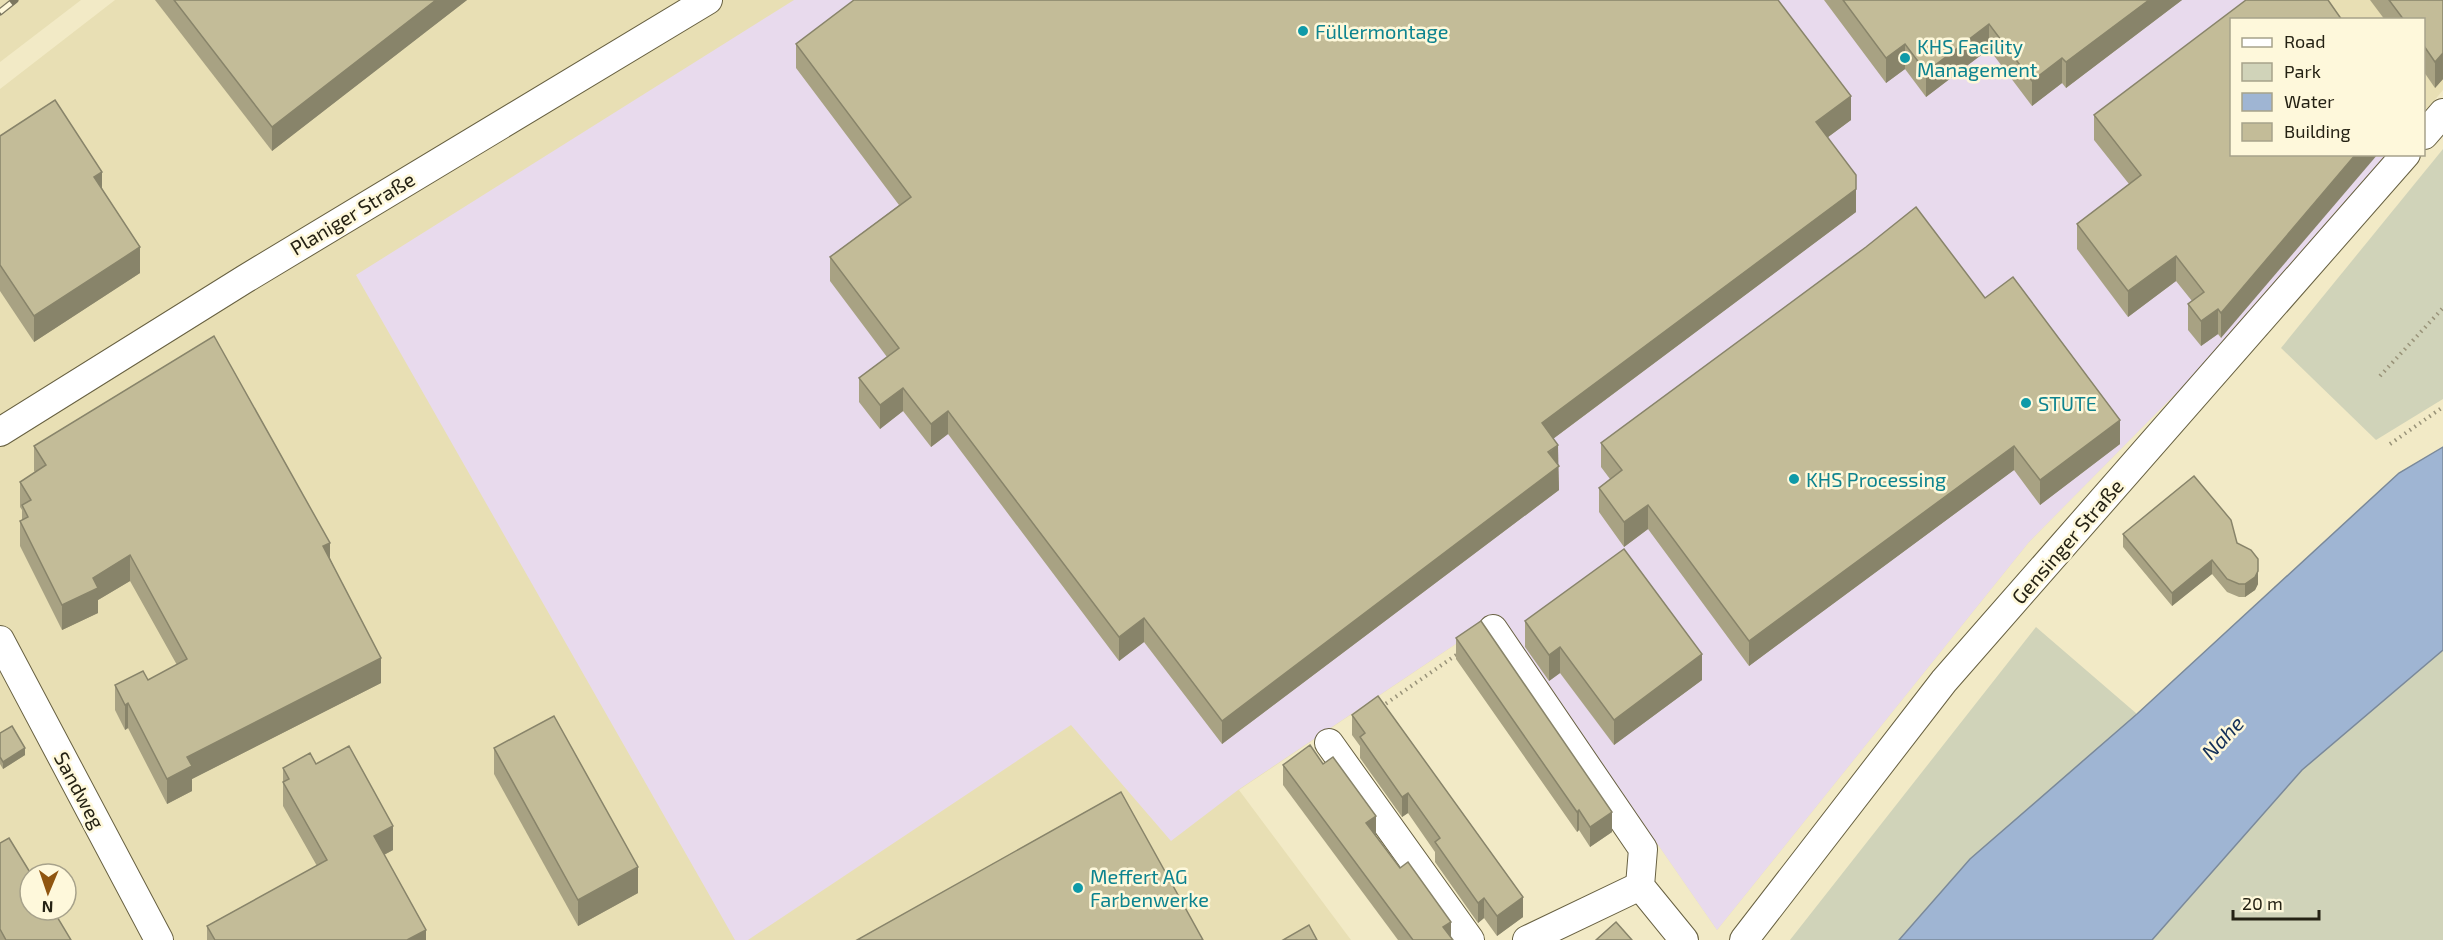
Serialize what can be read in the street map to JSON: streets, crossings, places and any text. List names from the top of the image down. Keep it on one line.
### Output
{"streets":{"street":["Planiger Straße","Gensinger Straße","Sandweg"]},"water":["Nahe"],"places":["Füllermontage","KHS Facility Management","STUTE","KHS Processing","Meffert AG Farbenwerke"],"legend":["Road","Park","Water","Building"],"scale_bar":"20 m","north":"bottom"}
